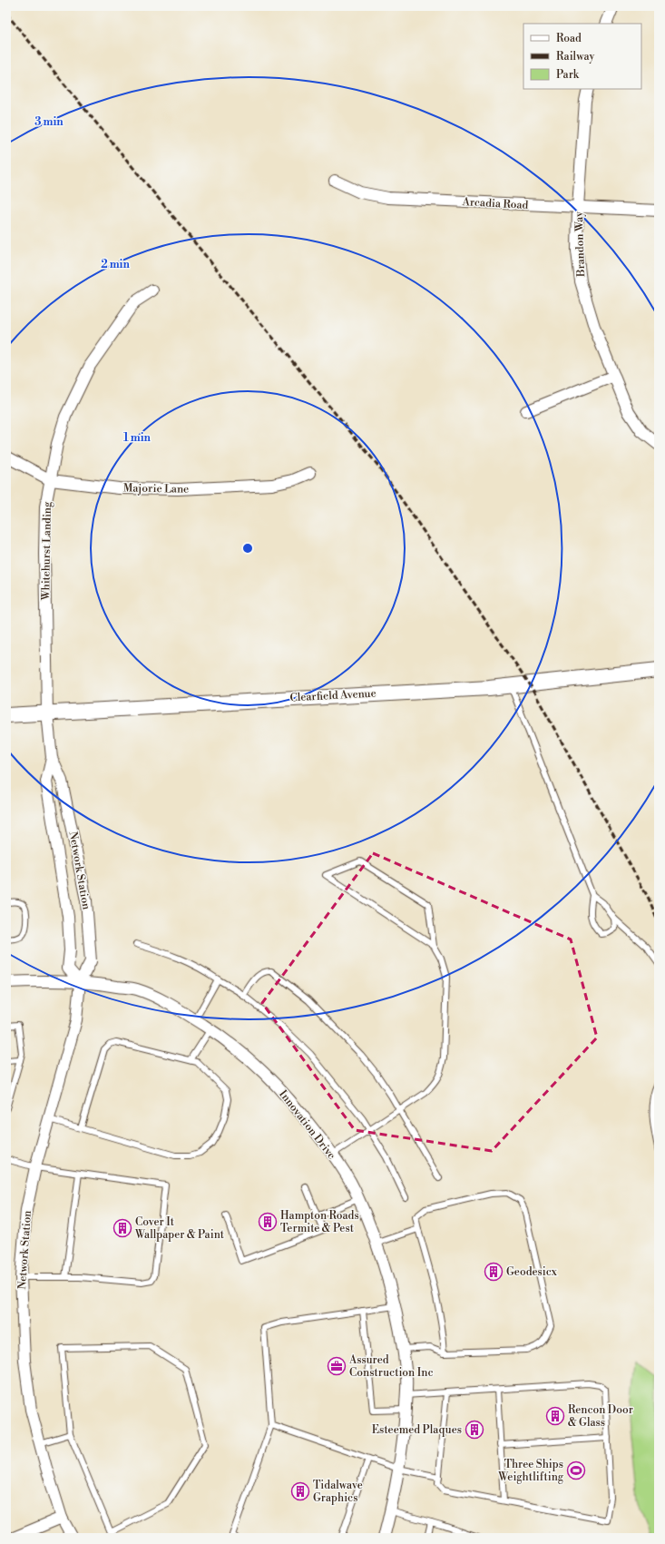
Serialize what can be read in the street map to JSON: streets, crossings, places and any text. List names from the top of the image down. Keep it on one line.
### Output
{"streets":{"street":["Arcadia Road","Brandon Way","Majorie Lane","Whitehurst Landing","Clearfield Avenue","Network Station","Innovation Drive"]},"crossings":[["Arcadia Road","Brandon Way"],["Majorie Lane","Whitehurst Landing"],["Whitehurst Landing","Clearfield Avenue"],["Whitehurst Landing","Network Station"],["Clearfield Avenue","Network Station"],["Network Station","Innovation Drive"]],"places":{"building":["Hampton Roads Termite & Pest","Cover It Wallpaper & Paint","Geodesicx","Rencon Door & Glass","Esteemed Plaques","Tidalwave Graphics"],"office":["Assured Construction Inc"],"sports":["Three Ships Weightlifting"]},"legend":["Road","Railway","Park"],"rings":["3 min","2 min","1 min"]}
